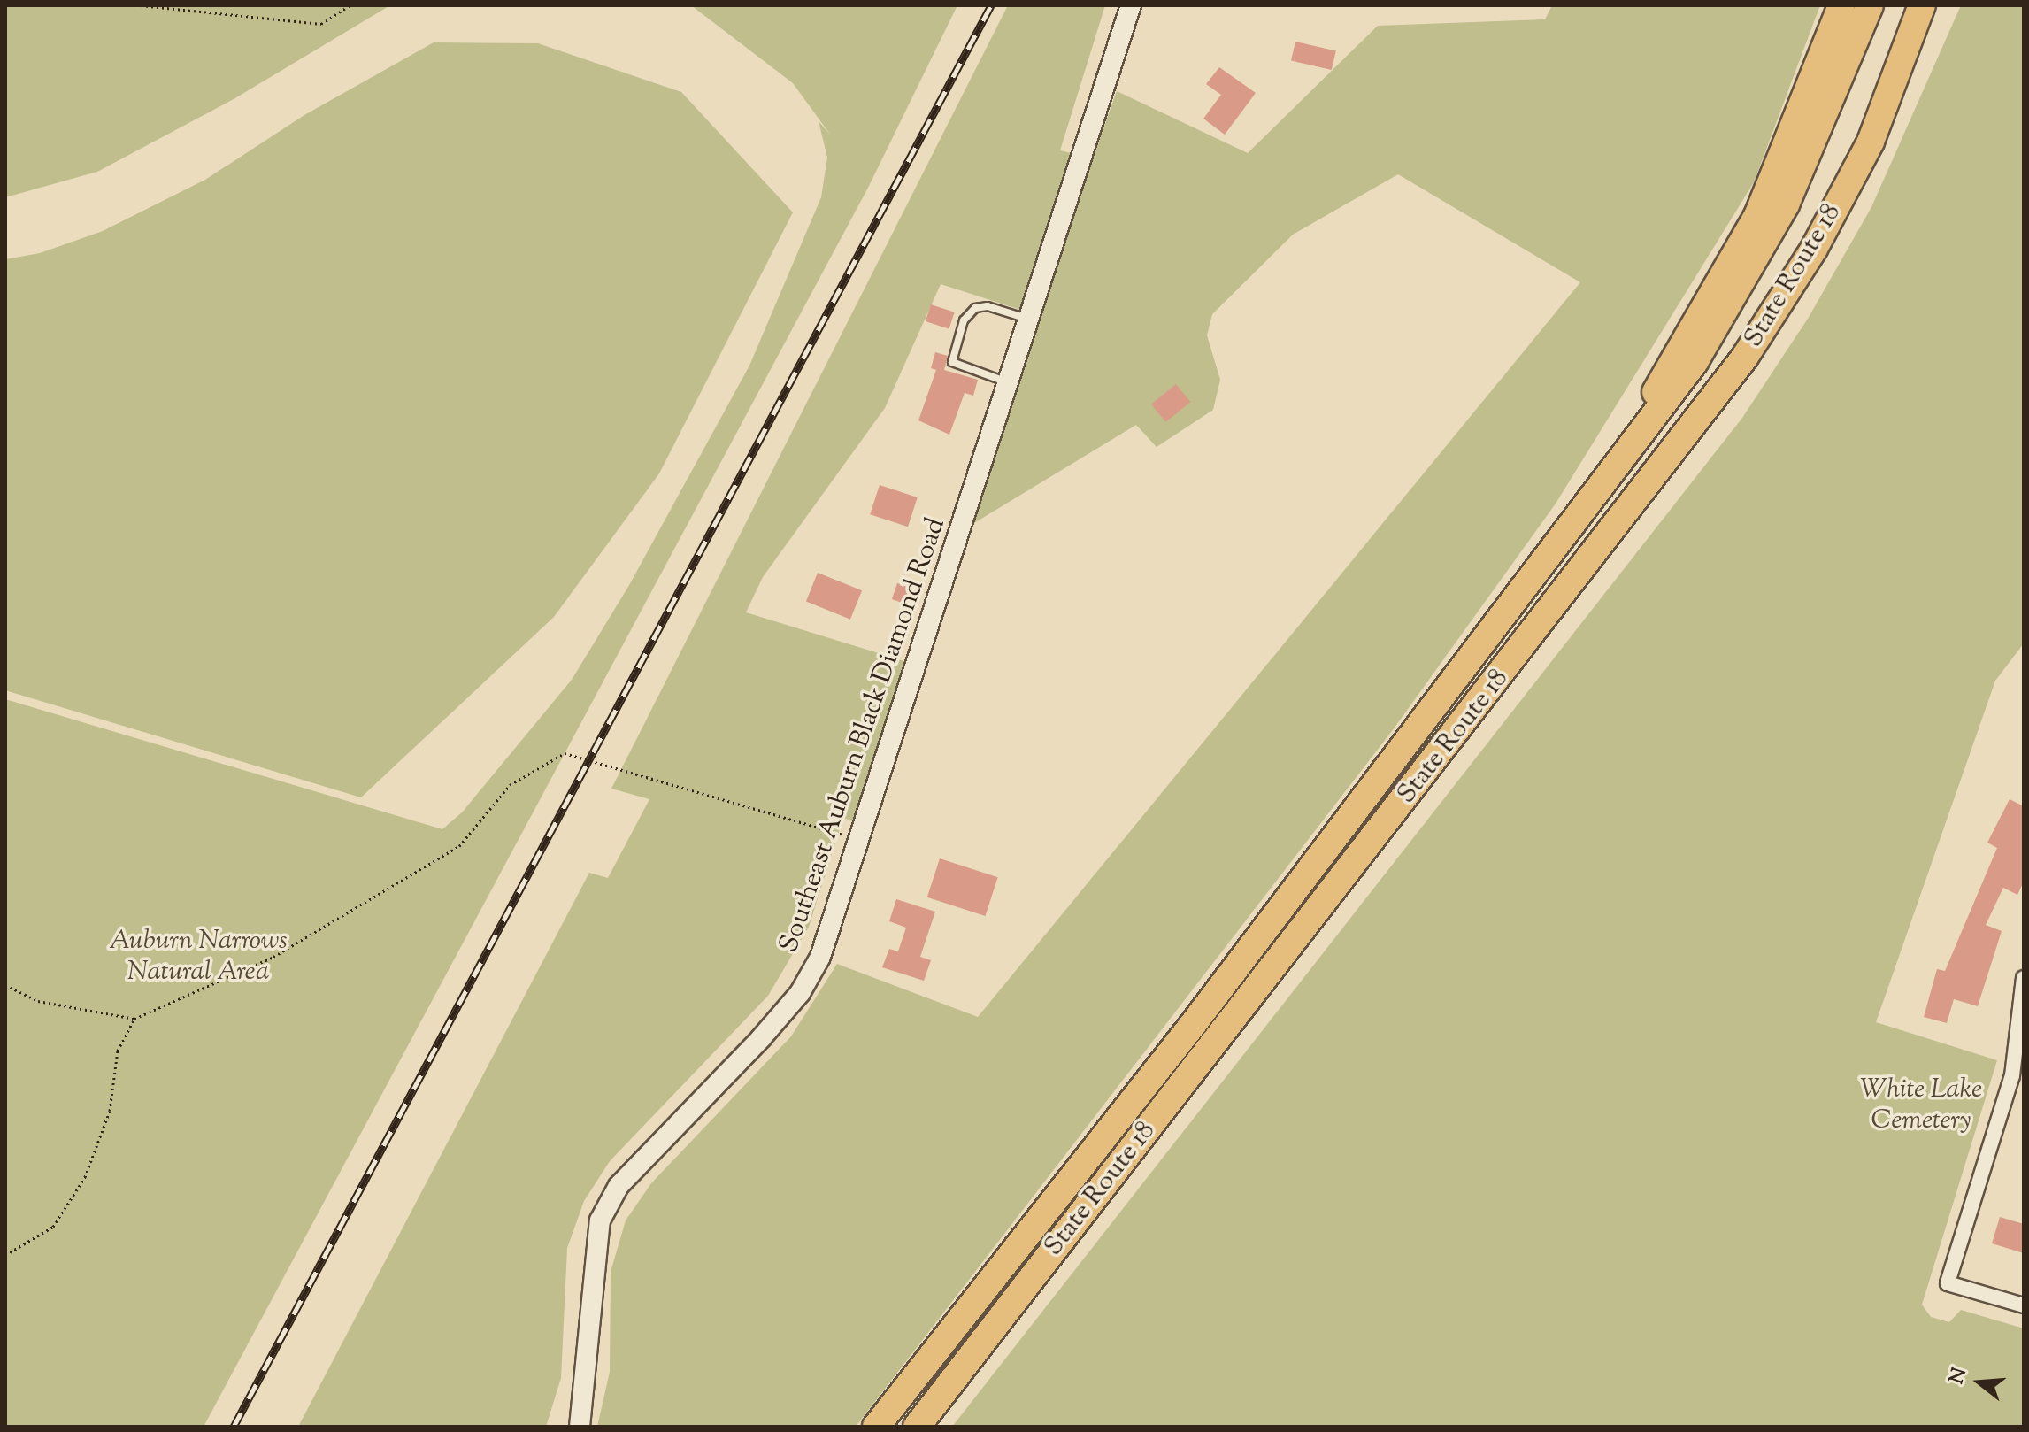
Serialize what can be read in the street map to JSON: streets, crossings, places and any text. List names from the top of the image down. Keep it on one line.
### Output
{"streets":{"highway":["State Route 18"],"main road":["Southeast Auburn Black Diamond Road"]},"parks":["Auburn Narrows Natural Area","White Lake Cemetery"],"north":"left"}
